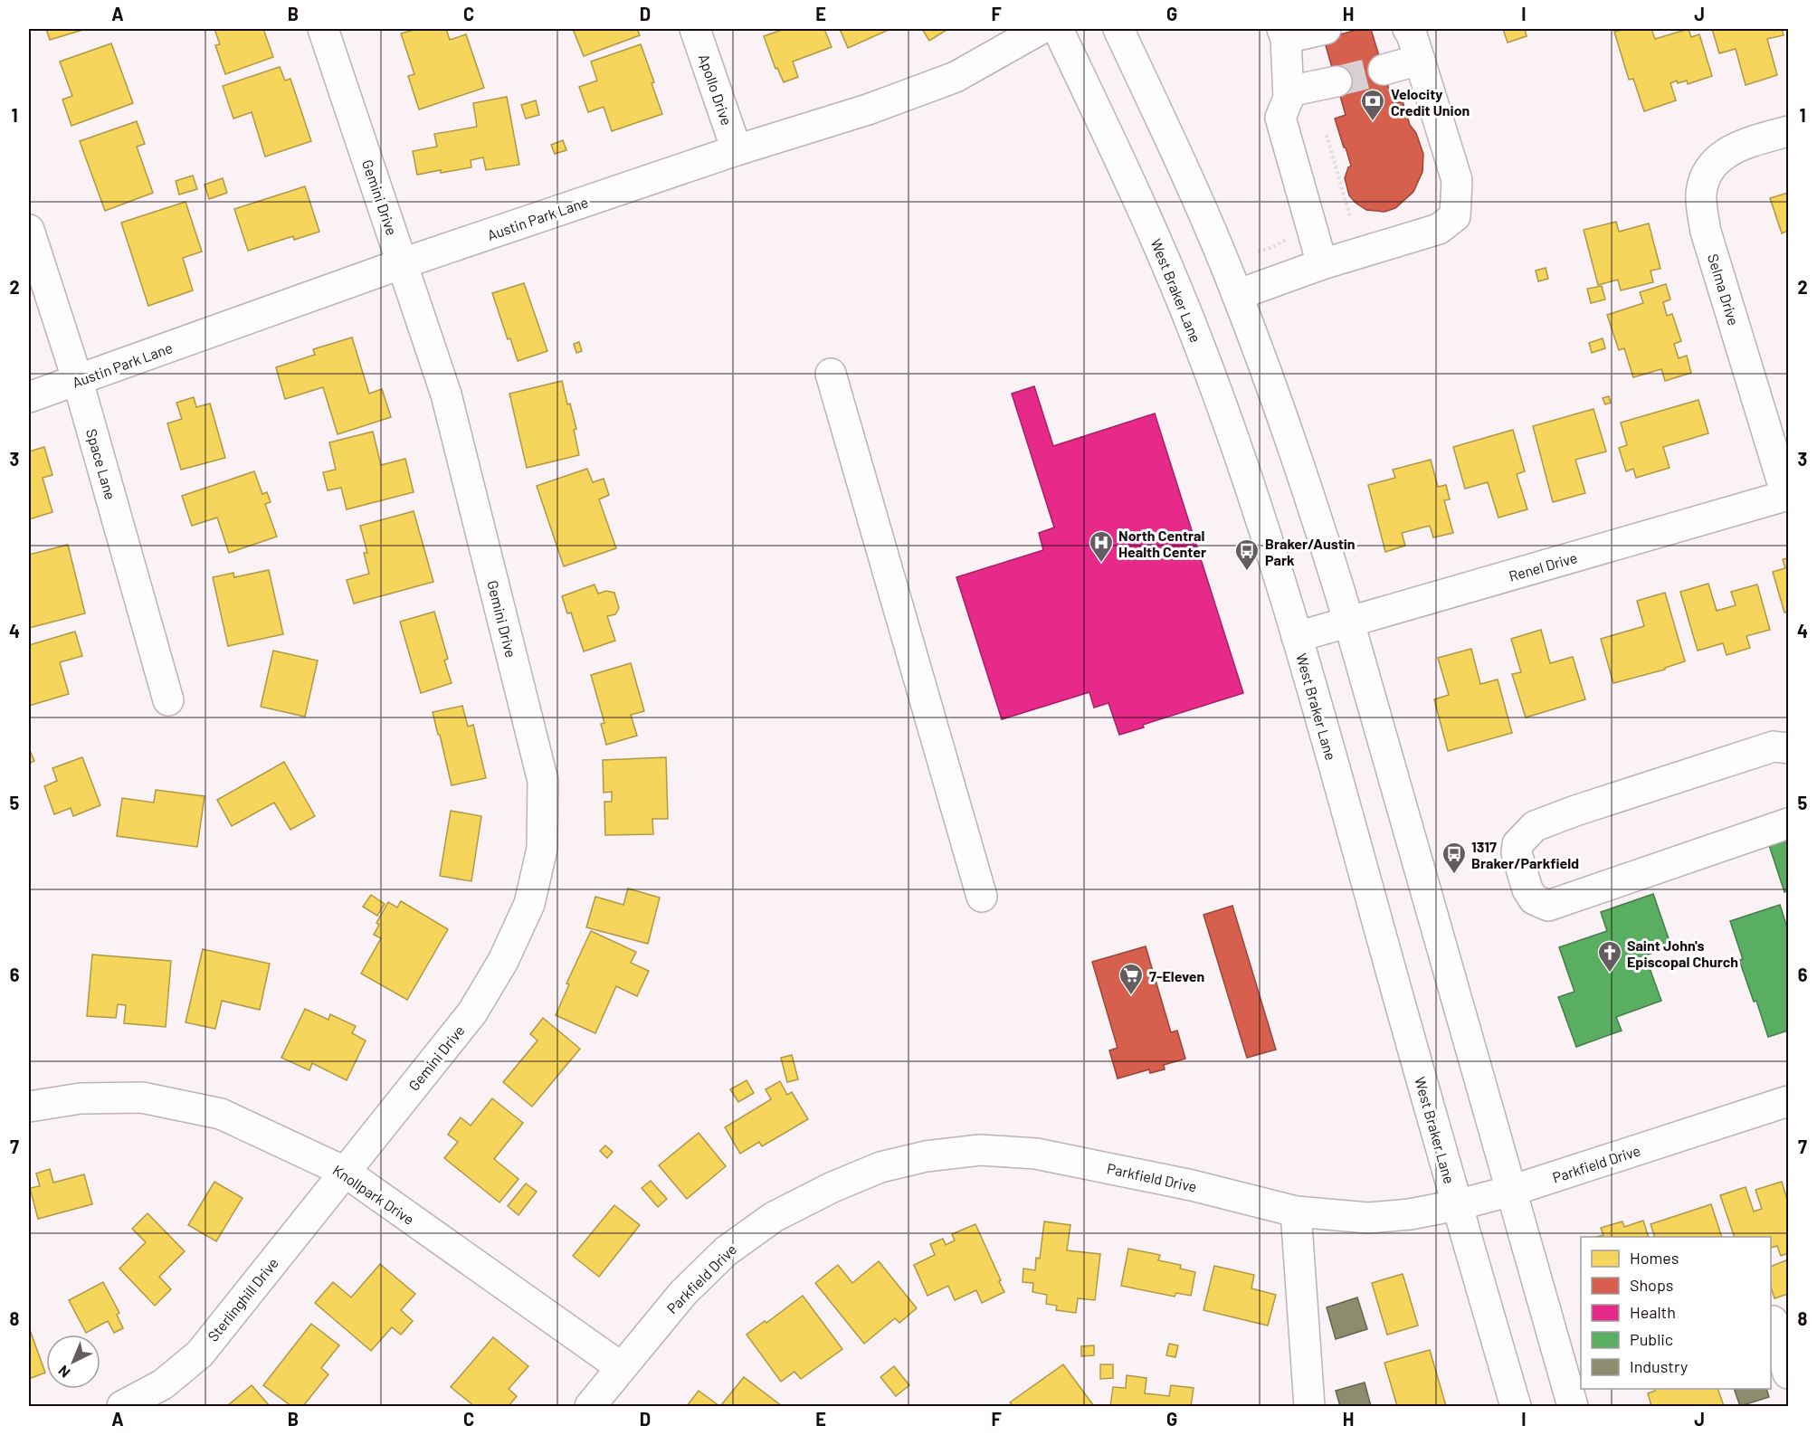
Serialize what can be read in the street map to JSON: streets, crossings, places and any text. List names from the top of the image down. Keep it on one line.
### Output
{"streets":{"street":["Apollo Drive","Gemini Drive","Austin Park Lane","Selma Drive","West Braker Lane","Space Lane","Renel Drive","Parkfield Drive","Knollpark Drive","Sterlinghill Drive"]},"crossings":[["Apollo Drive","Austin Park Lane"],["Gemini Drive","Austin Park Lane"],["Gemini Drive","Knollpark Drive"],["Gemini Drive","Sterlinghill Drive"],["Austin Park Lane","Space Lane"],["Selma Drive","Renel Drive"],["West Braker Lane","Renel Drive"],["West Braker Lane","Parkfield Drive"],["Parkfield Drive","Knollpark Drive"],["Knollpark Drive","Sterlinghill Drive"]],"places":{"bank":["Velocity Credit Union"],"hospital":["North Central Health Center"],"bus stop":["Braker/Austin Park","1317 Braker/Parkfield"],"church":["Saint John's Episcopal Church"],"supermarket":["7-Eleven"]},"legend":["Homes","Shops","Health","Public","Industry"],"north":"bottom left","grid":{"columns":["A","B","C","D","E","F","G","H","I","J"],"rows":["1","2","3","4","5","6","7","8"]}}
